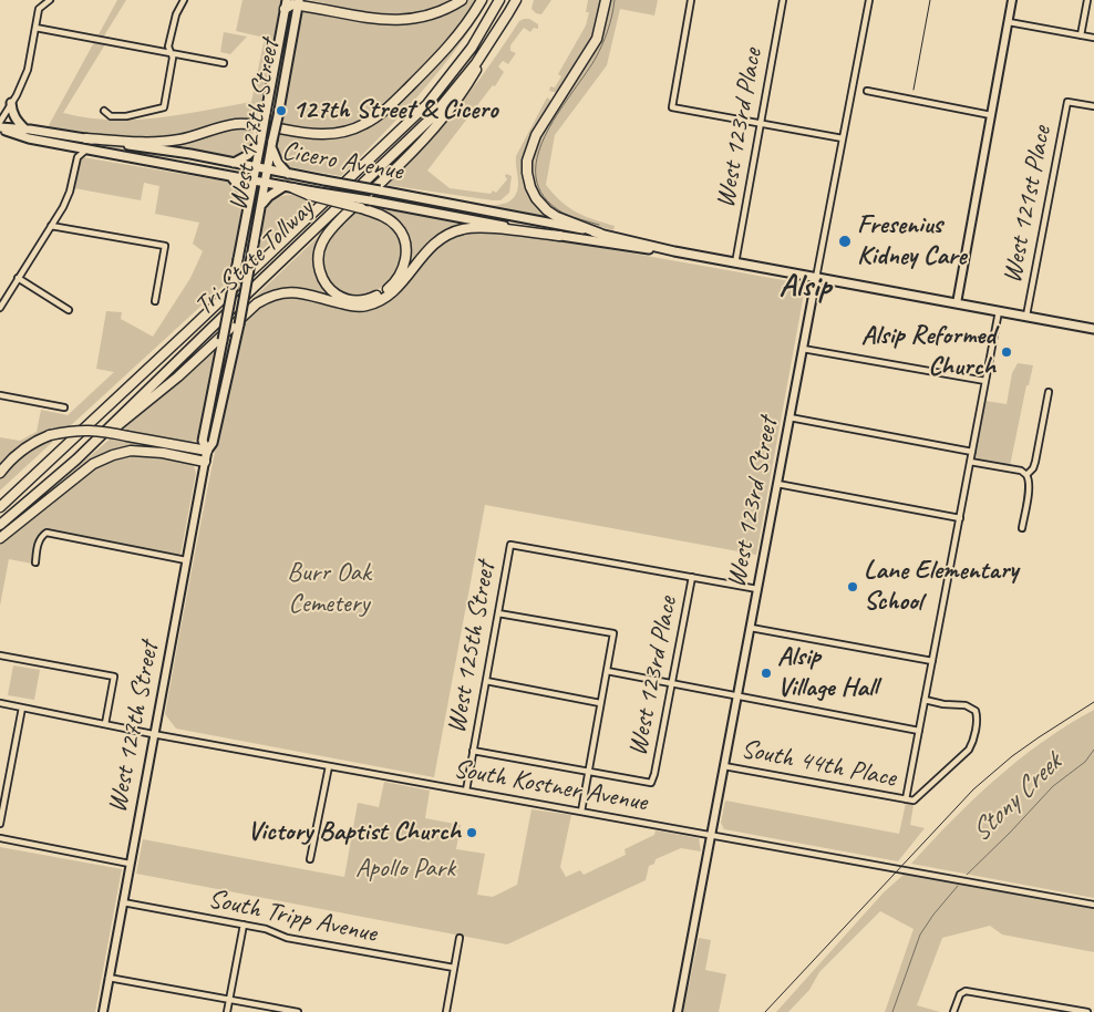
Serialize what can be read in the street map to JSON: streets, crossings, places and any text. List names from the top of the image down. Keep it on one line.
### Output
{"streets":{"highway":["Tri-State Tollway"],"main road":["West 127th Street","Cicero Avenue"],"street":["West 123rd Place","West 121st Place","West 123rd Street","West 125th Street","South 44th Place","South Kostner Avenue","South Tripp Avenue"]},"crossings":[["West 127th Street","Cicero Avenue"],["West 127th Street","South Kostner Avenue"],["West 127th Street","South Tripp Avenue"],["West 123rd Place","Cicero Avenue"],["West 123rd Place","West 125th Street"],["Cicero Avenue","West 121st Place"],["Cicero Avenue","West 123rd Street"],["West 123rd Street","South 44th Place"],["West 123rd Street","South Kostner Avenue"],["West 125th Street","South Kostner Avenue"]],"districts":["Alsip"],"water":["Stony Creek"],"parks":["Burr Oak Cemetery","Apollo Park"],"places":["127th Street & Cicero","Fresenius Kidney Care","Alsip Reformed Church","Lane Elementary School","Alsip Village Hall","Victory Baptist Church"]}
